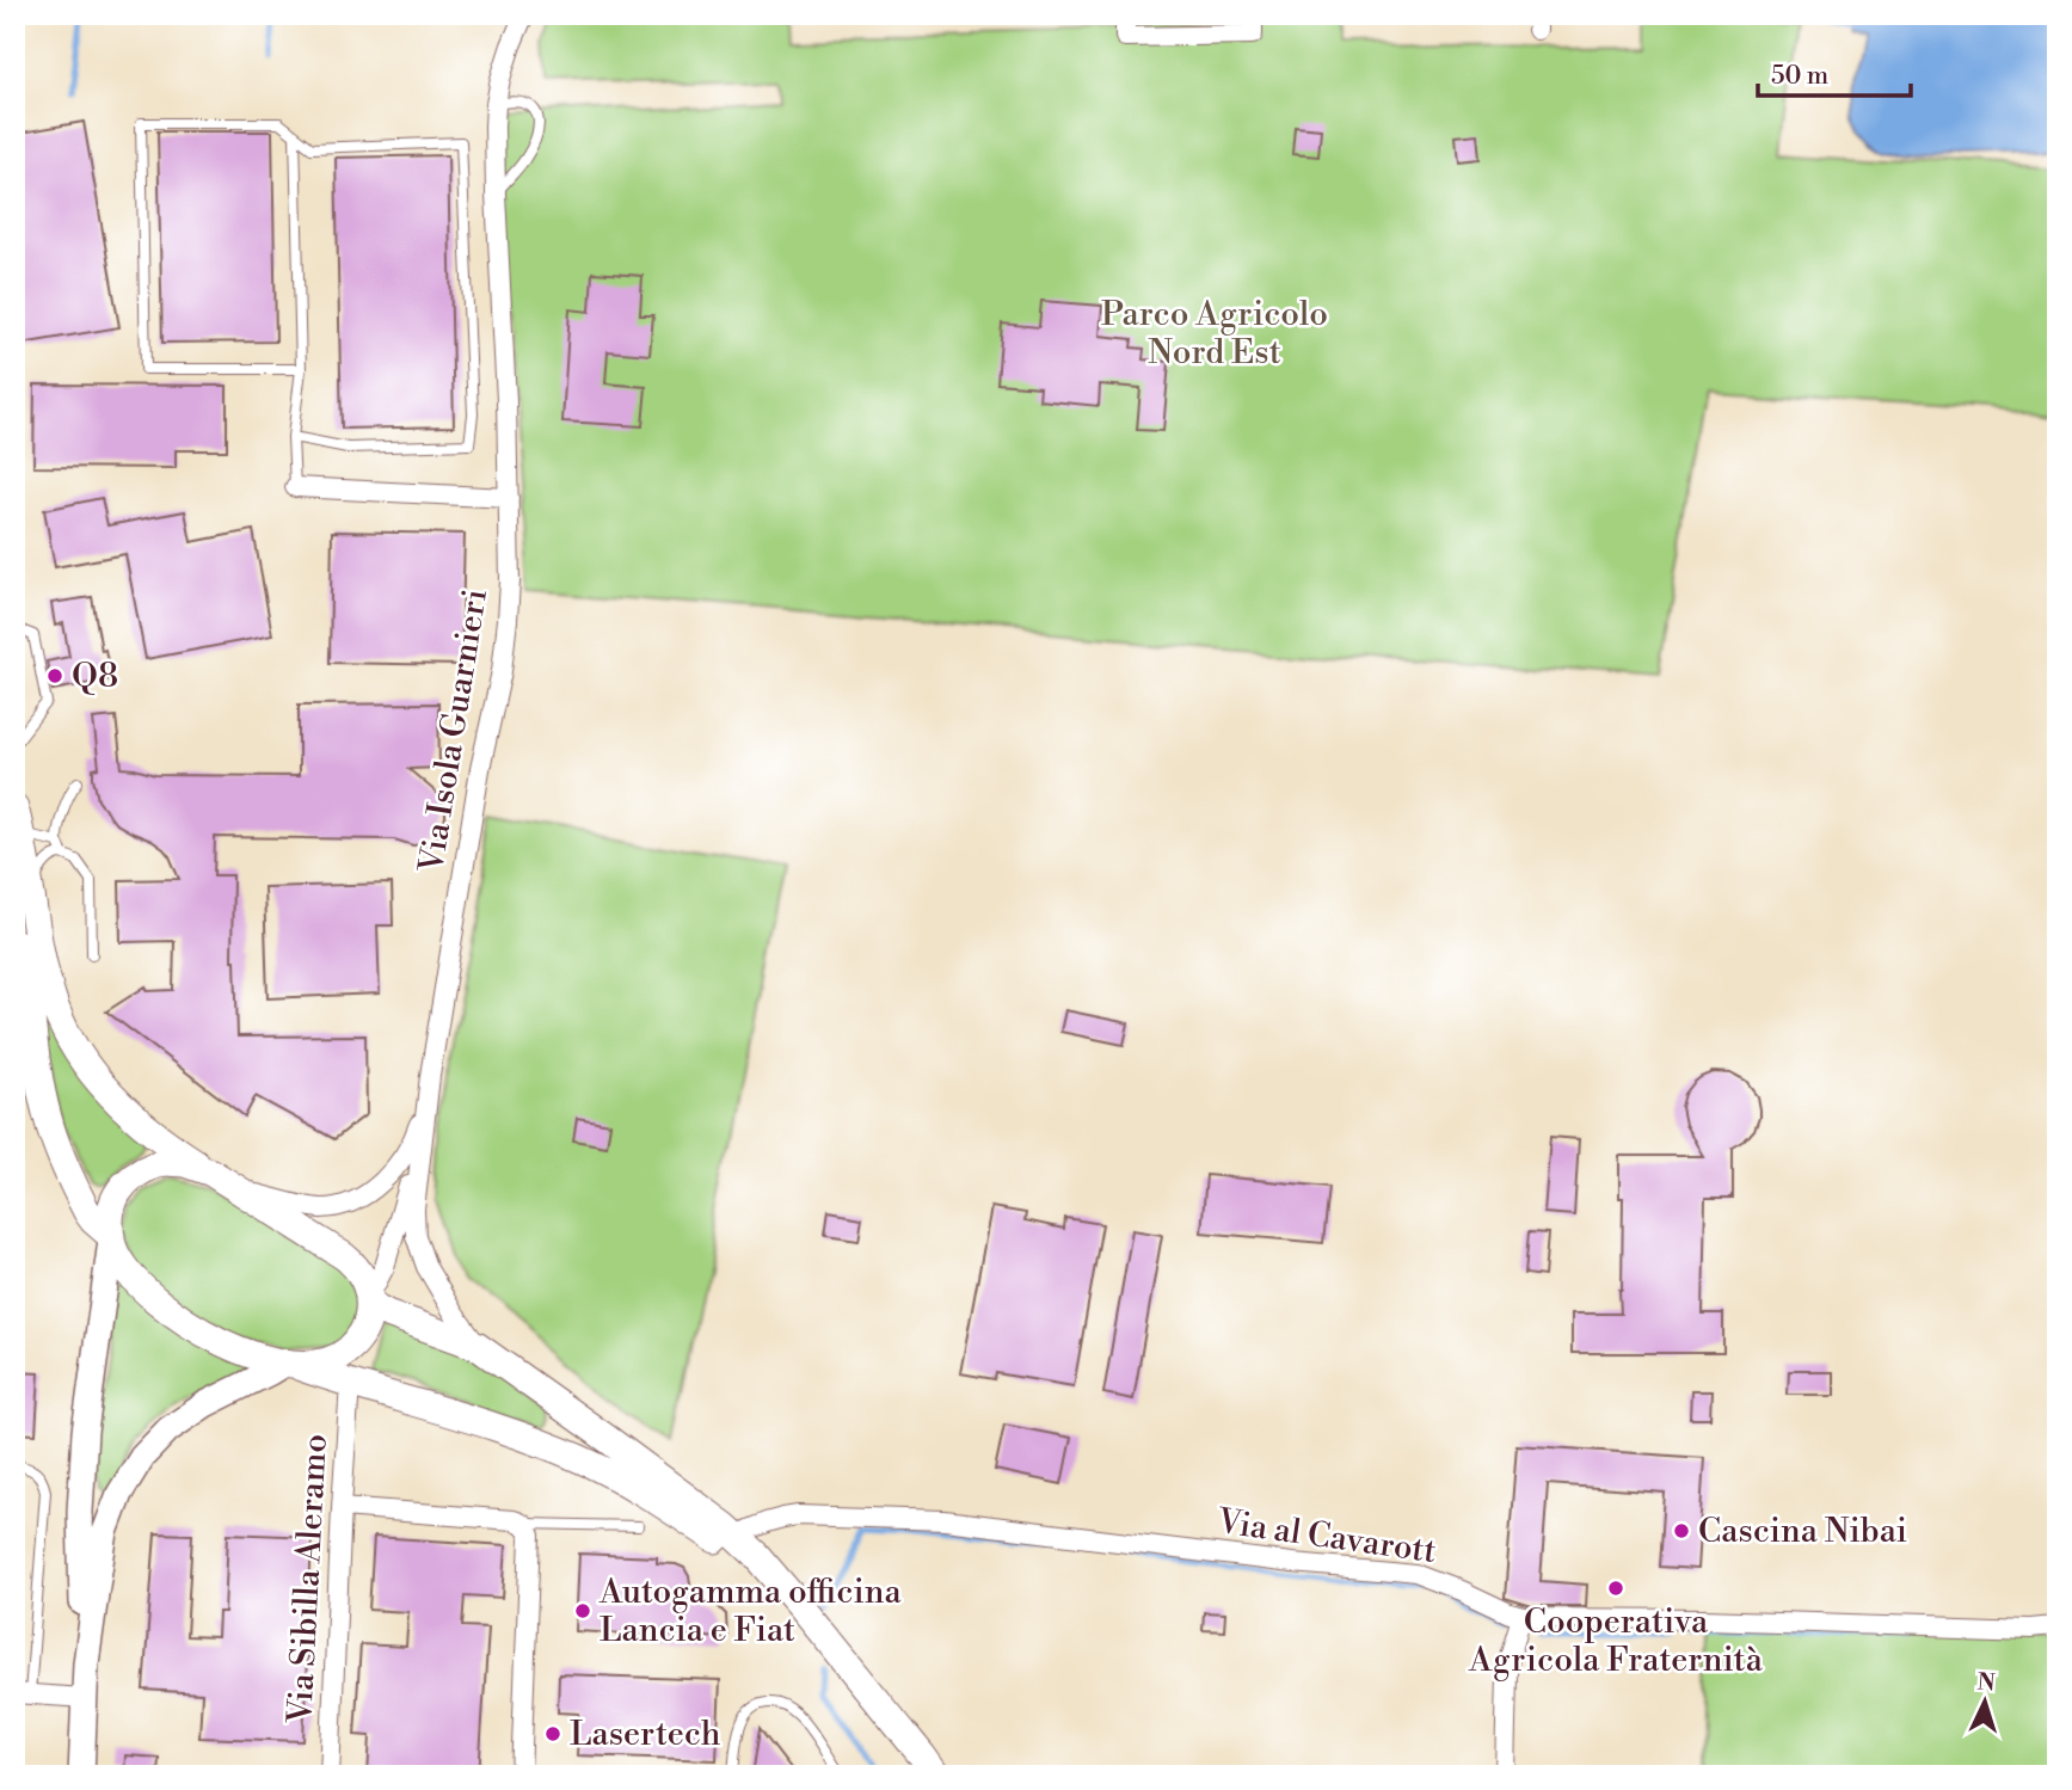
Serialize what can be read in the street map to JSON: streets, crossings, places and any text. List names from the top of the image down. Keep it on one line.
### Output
{"streets":{"street":["Via Isola Guarnieri","Via al Cavarott","Via Sibilla Aleramo"]},"parks":["Parco Agricolo Nord Est"],"places":["Q8","Cascina Nibai","Cooperativa Agricola Fraternità","Autogamma officina Lancia e Fiat","Lasertech"],"scale_bar":"50 m","north":"top"}
